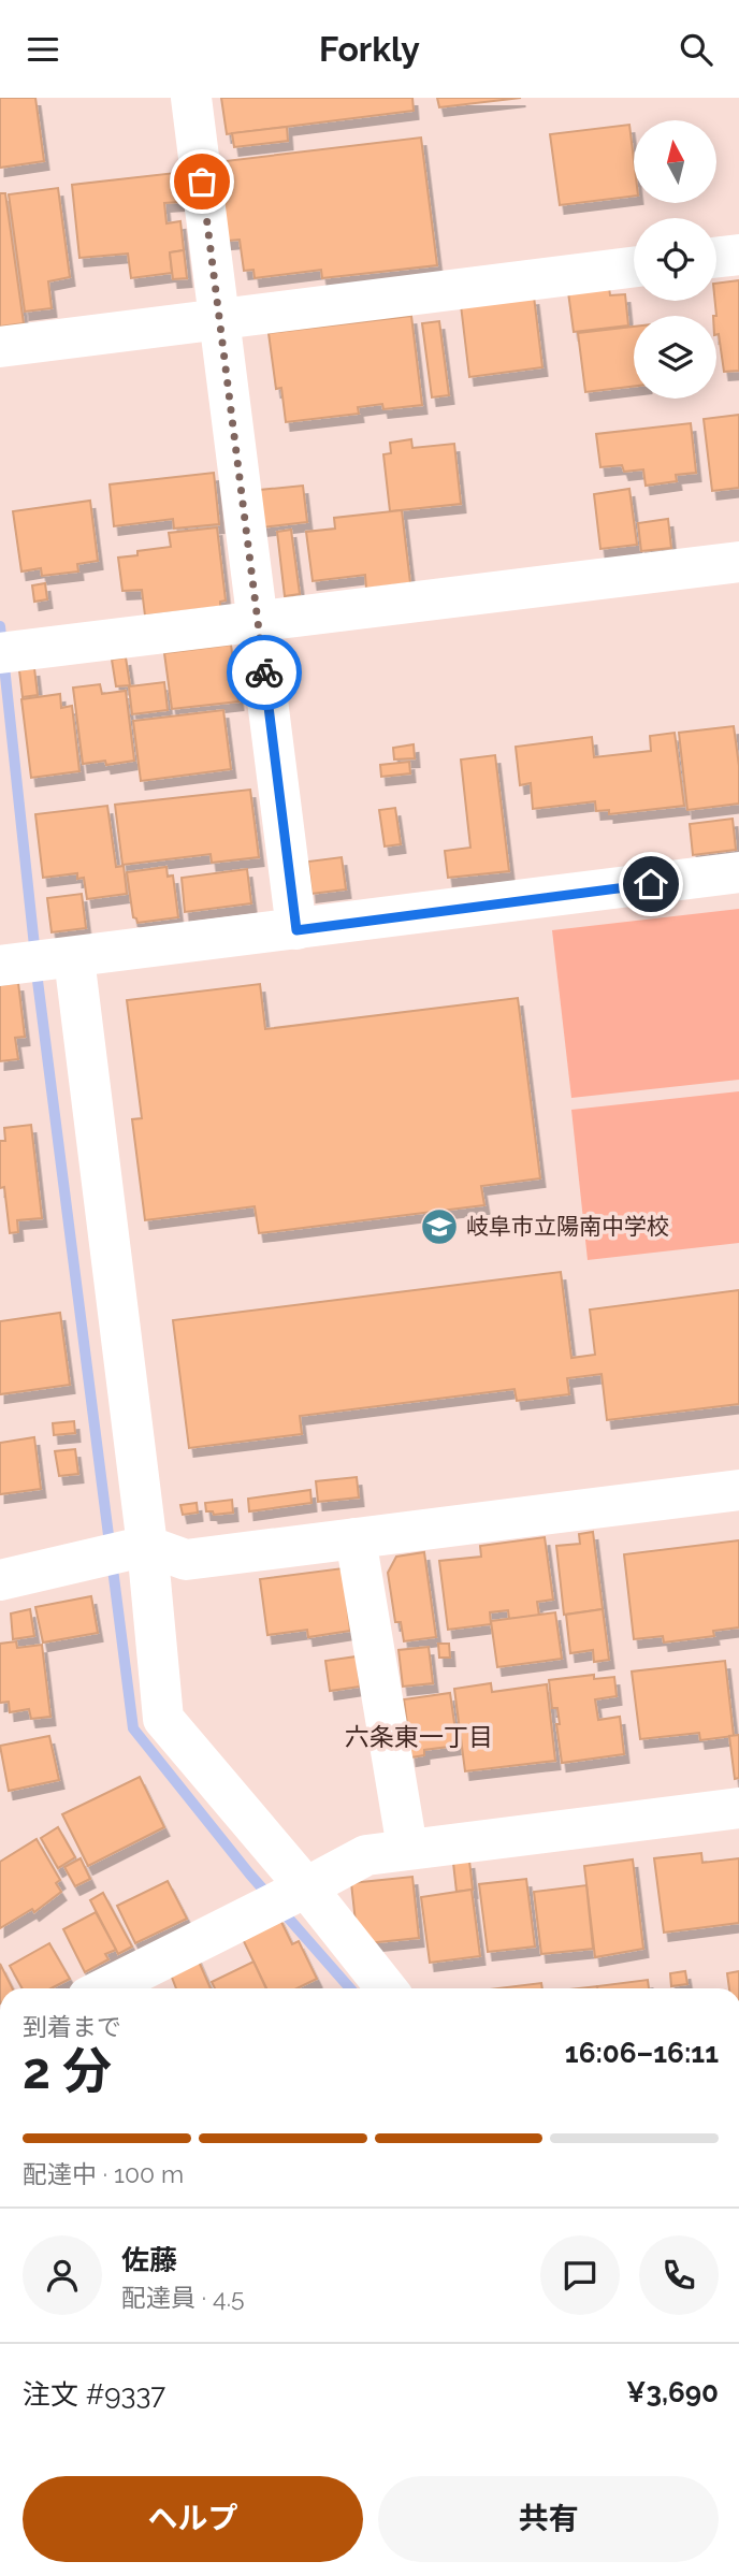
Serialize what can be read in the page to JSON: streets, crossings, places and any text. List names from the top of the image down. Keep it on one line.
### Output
{"districts":["六条東一丁目"],"places":{"school or university":["岐阜市立陽南中学校"]},"north":"top","page":{"header":"Forkly","heading":["2 分","到着まで","16:06–16:11"],"panel":["佐藤","配達員 · 4.5","注文 #9337","¥3,690"],"bar":"配達中 · 100 m","buttons":["ヘルプ","共有"]}}
